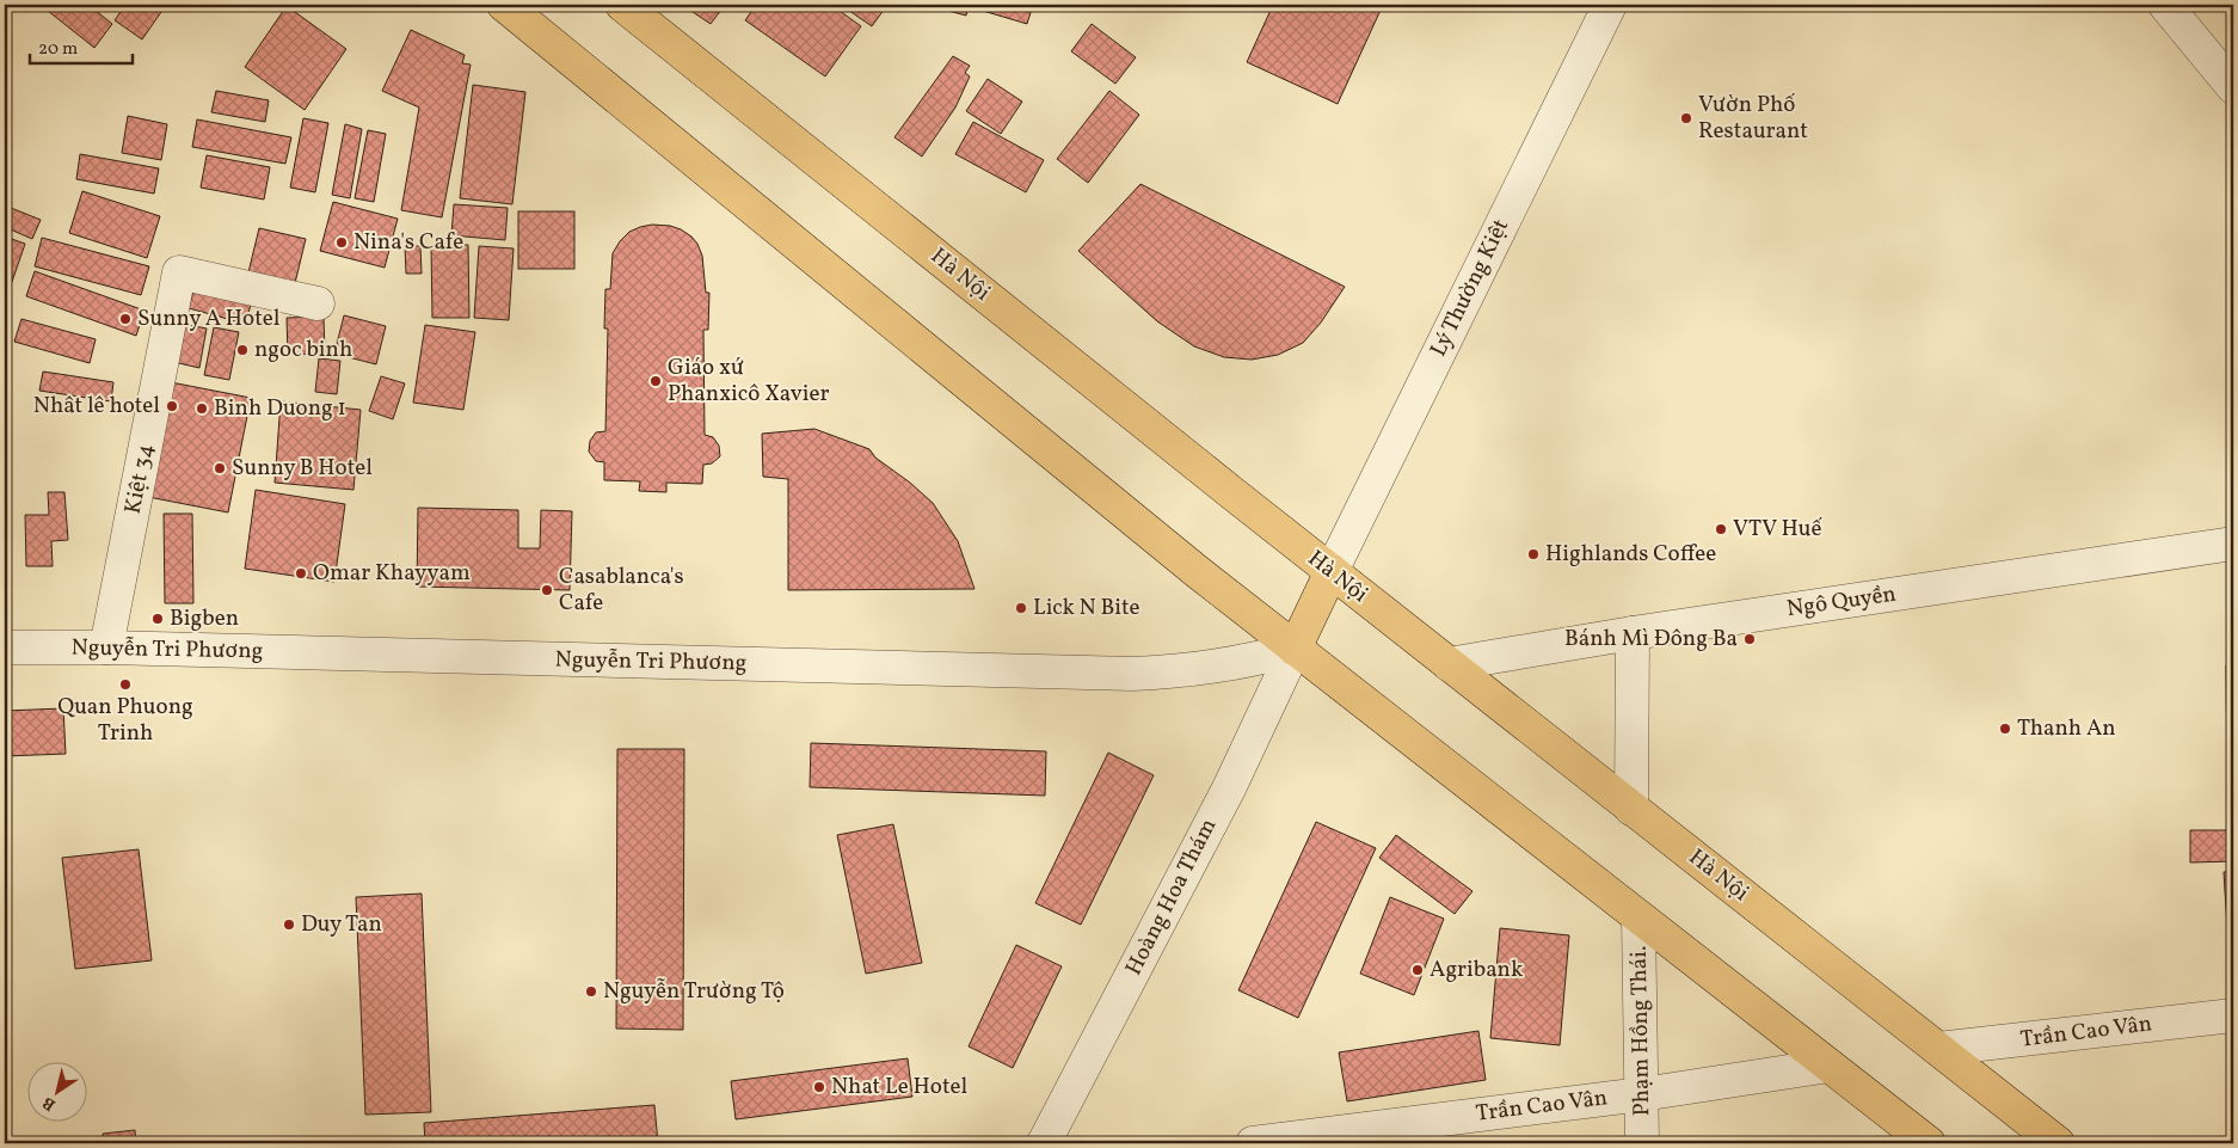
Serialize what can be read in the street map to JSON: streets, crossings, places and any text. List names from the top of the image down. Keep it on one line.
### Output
{"streets":{"main road":["Hà Nội"],"street":["Lý Thường Kiệt","Kiệt 34","Ngô Quyền","Nguyễn Tri Phương","Hoàng Hoa Thám","Phạm Hồng Thái.","Trần Cao Vân"]},"crossings":[["Hà Nội","Lý Thường Kiệt"],["Hà Nội","Ngô Quyền"],["Hà Nội","Trần Cao Vân"],["Kiệt 34","Nguyễn Tri Phương"],["Nguyễn Tri Phương","Hoàng Hoa Thám"],["Phạm Hồng Thái.","Trần Cao Vân"]],"places":["Vườn Phố Restaurant","Nina's Cafe","Sunny A Hotel","ngoc binh","Giáo xứ Phanxicô Xavier","Nhât lê hotel","Binh Duong 1","Sunny B Hotel","VTV Huế","Highlands Coffee","Omar Khayyam","Casablanca's Cafe","Lick N Bite","Bigben","Bánh Mì Đông Ba","Quan Phuong Trinh","Thanh An","Duy Tan","Agribank","Nguyễn Trường Tộ","Nhat Le Hotel"],"scale_bar":"20 m","north":"bottom left"}
